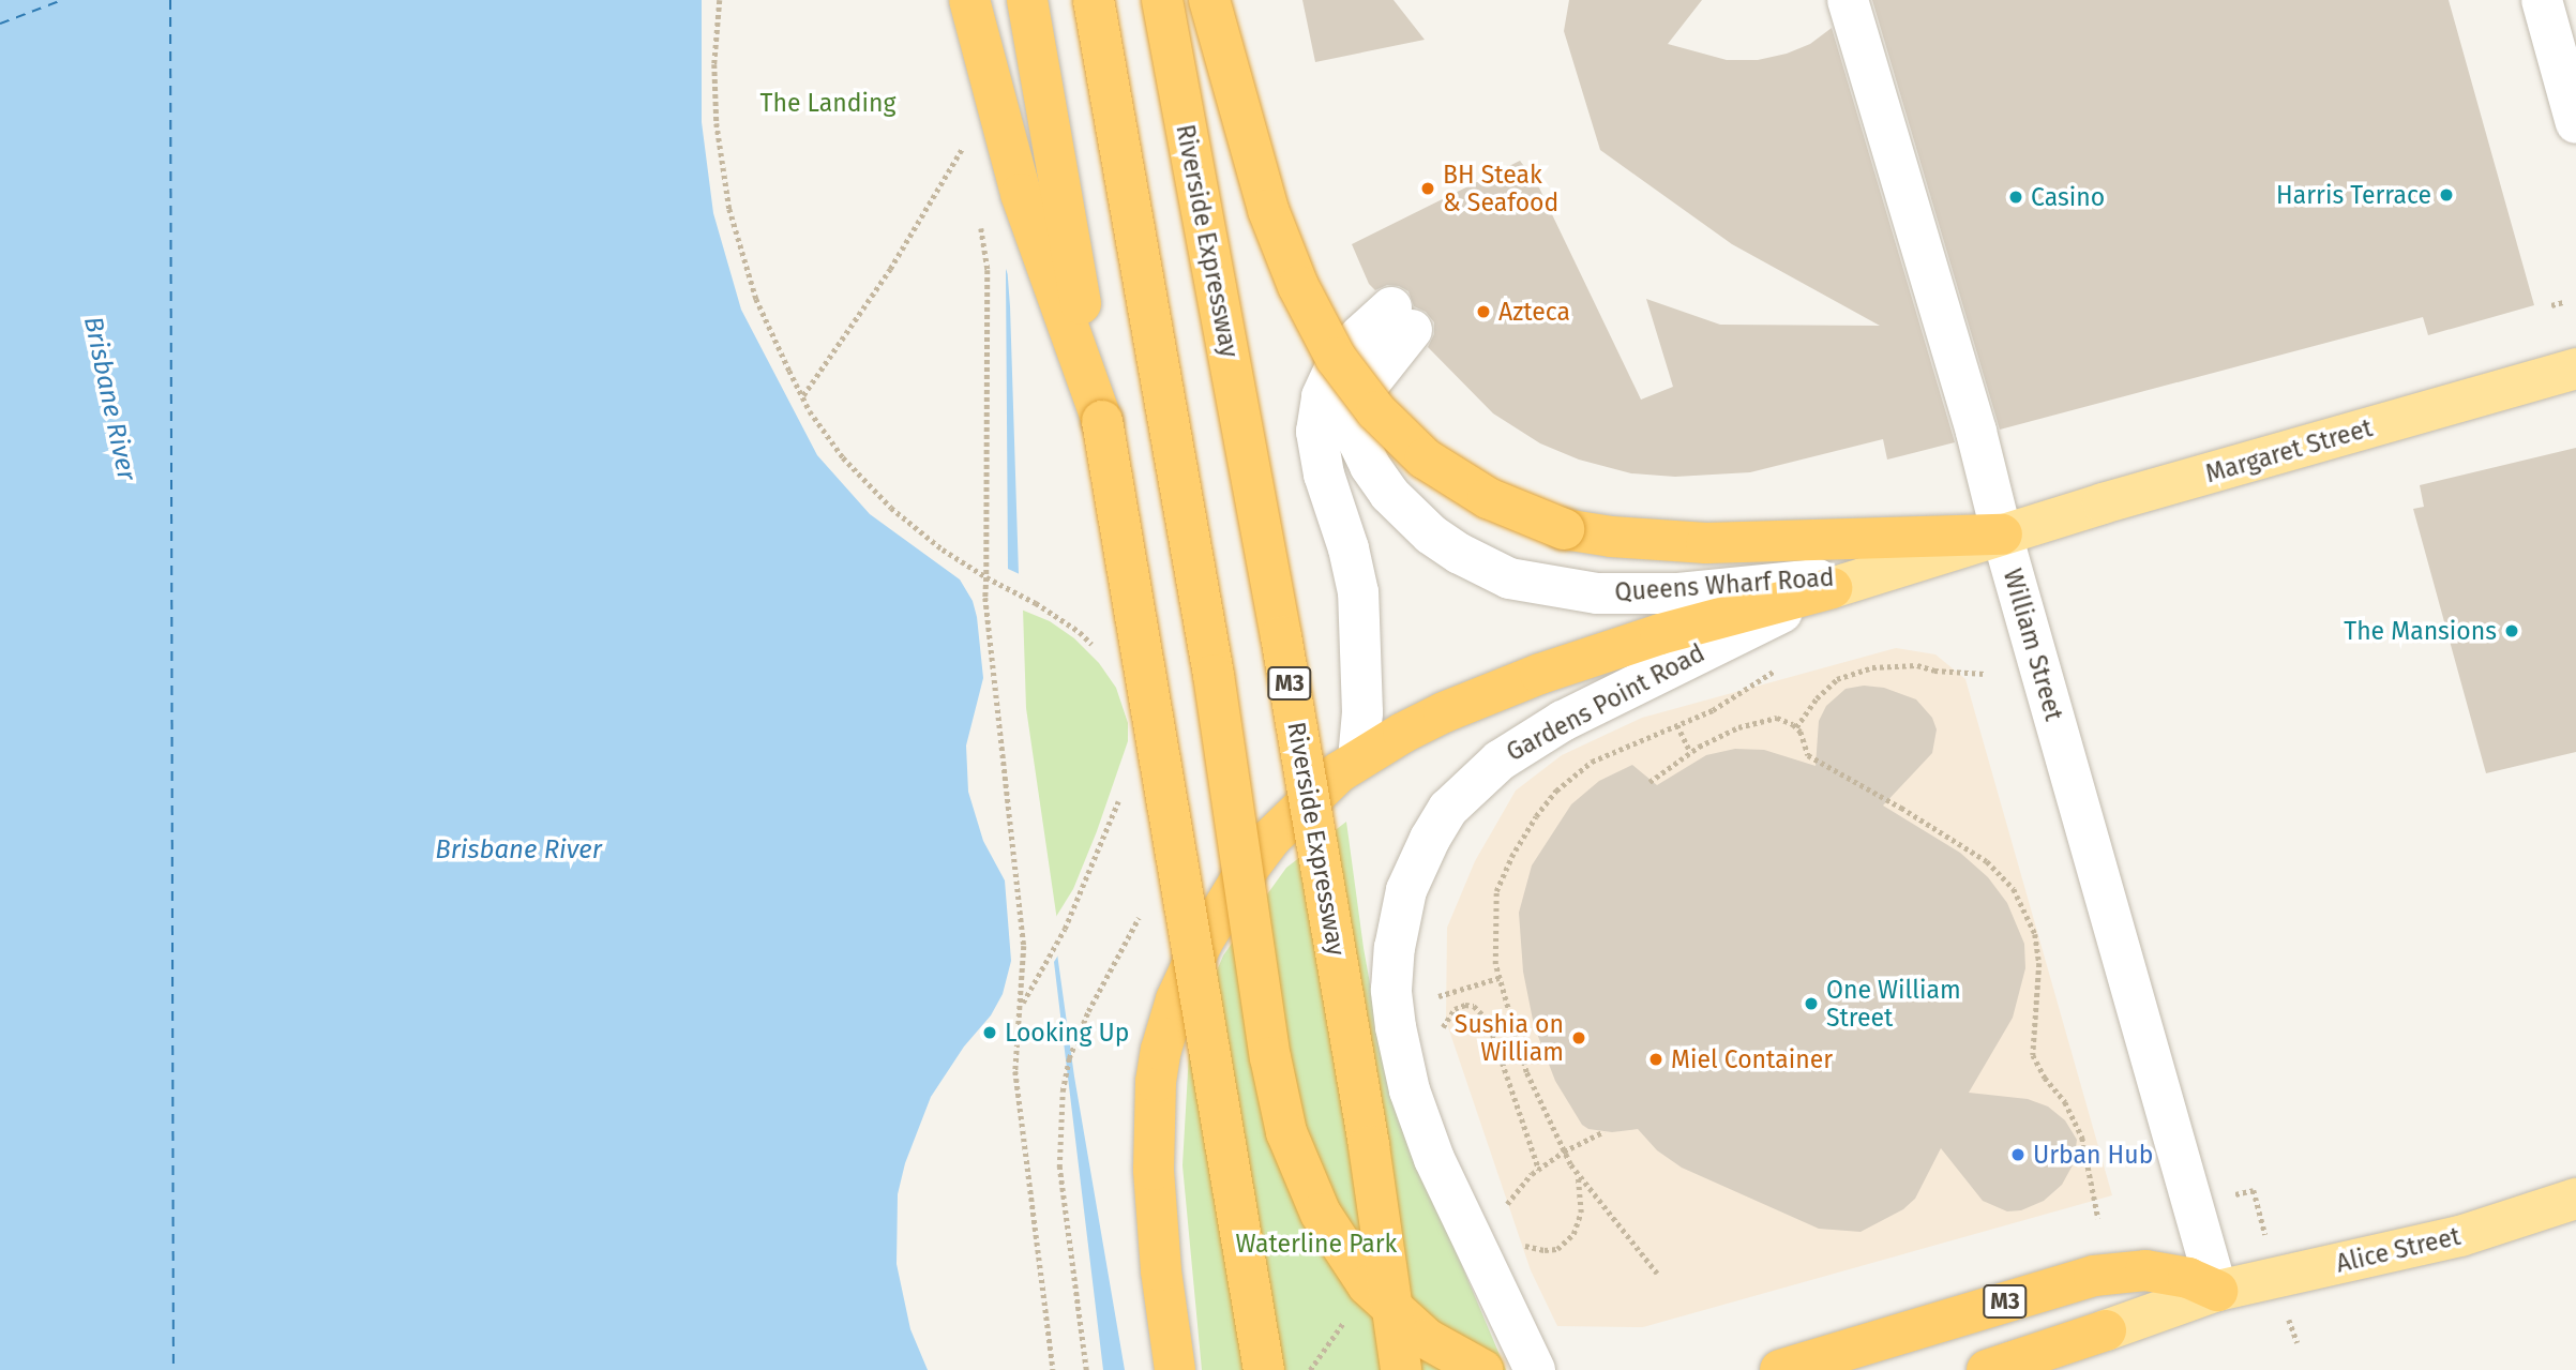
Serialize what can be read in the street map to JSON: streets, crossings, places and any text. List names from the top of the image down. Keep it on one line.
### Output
{"streets":{"highway":["Riverside Expressway","M3"],"main road":["Margaret Street","Alice Street"],"street":["Queens Wharf Road","William Street","Gardens Point Road"]},"crossings":[["Margaret Street","Queens Wharf Road"],["Margaret Street","William Street"],["Margaret Street","Gardens Point Road"],["William Street","M3"],["William Street","Alice Street"],["M3","Alice Street"]],"water":["Brisbane River"],"parks":["The Landing","Waterline Park"],"places":["BH Steak & Seafood","Harris Terrace","Casino","Azteca","The Mansions","One William Street","Looking Up","Sushia on William","Miel Container","Urban Hub"]}
